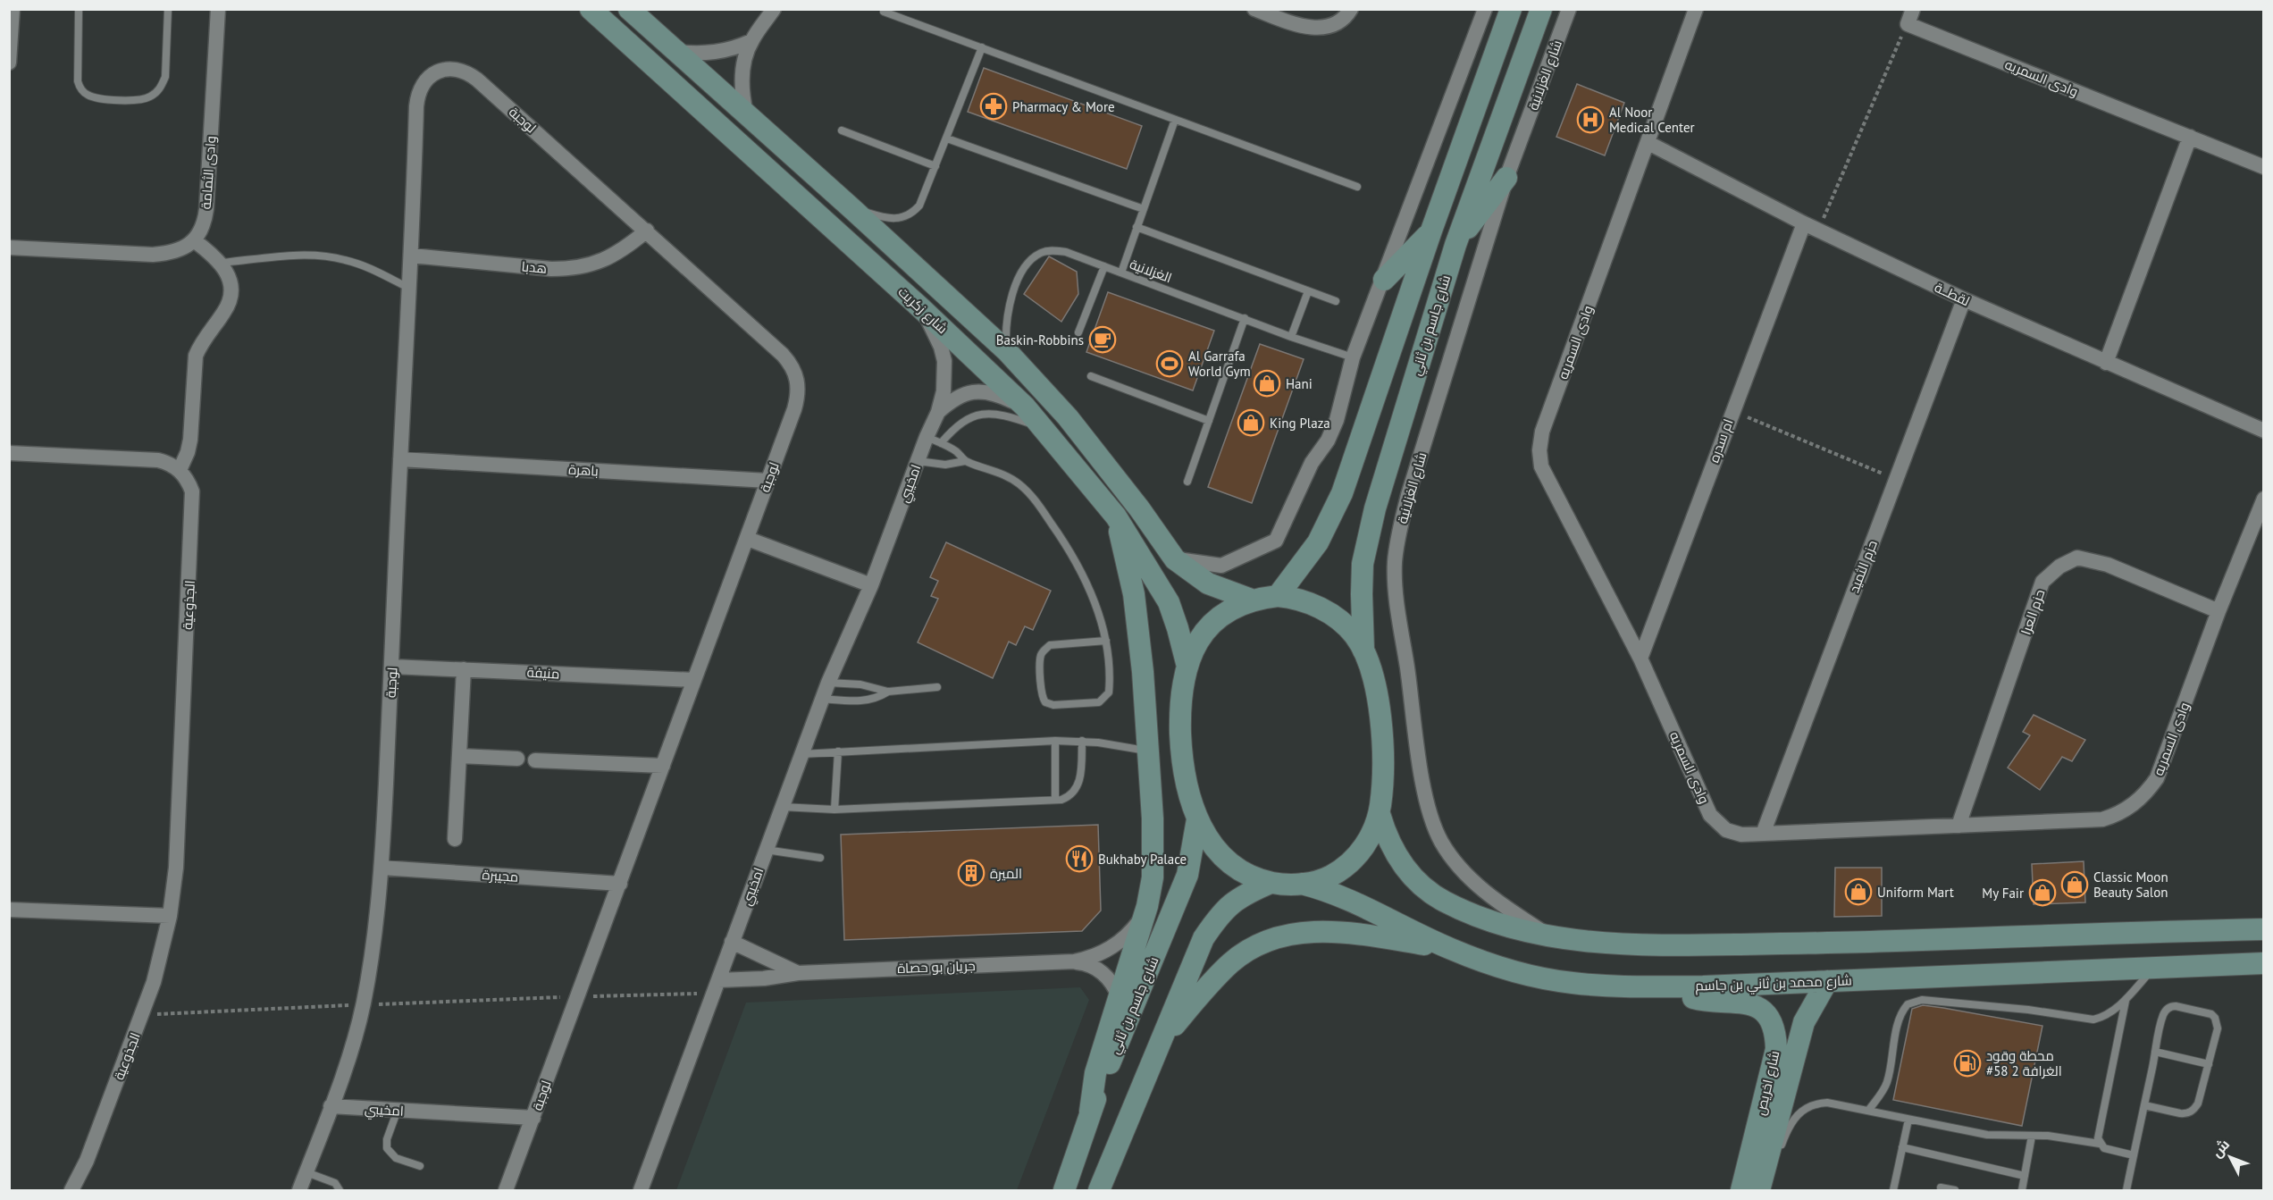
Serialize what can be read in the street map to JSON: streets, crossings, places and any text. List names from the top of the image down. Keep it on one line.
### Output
{"streets":{"main road":["شارع زكريت","شارع جاسم بن ثاني","شارع محمد بن ثاني بن جاسم","شارع اخريص"],"street":["شارع الغزلانية","وادى السمريه","لوجبة","وادى الثمامة","هدبا","لقطــة","ام سدره","باهرة","امخيبي","حزم الثميد","الجذوعية","حزم العرا","منيفة","مجيبرة","جريان بو حصاة"],"lane":["الغزلانية"]},"crossings":[["وادى السمريه","لقطــة"],["وادى السمريه","ام سدره"],["وادى السمريه","حزم الثميد"],["وادى السمريه","حزم العرا"],["لوجبة","هدبا"],["لوجبة","باهرة"],["لوجبة","امخيبي"],["لوجبة","منيفة"],["لوجبة","مجيبرة"],["الغزلانية","شارع زكريت"],["لقطــة","ام سدره"],["لقطــة","حزم الثميد"],["شارع زكريت","امخيبي"],["امخيبي","جريان بو حصاة"],["شارع محمد بن ثاني بن جاسم","شارع اخريص"]],"places":{"pharmacy":["Pharmacy & More"],"hospital":["Al Noor Medical Center"],"cafe":["Baskin-Robbins"],"sports":["Al Garrafa World Gym"],"shop":["Hani","King Plaza","Classic Moon Beauty Salon","Uniform Mart","My Fair"],"restaurant":["Bukhaby Palace"],"building":["الميرة"],"fuel station":["محطة وقود #58 الغرافة 2"]},"north":"top left"}
